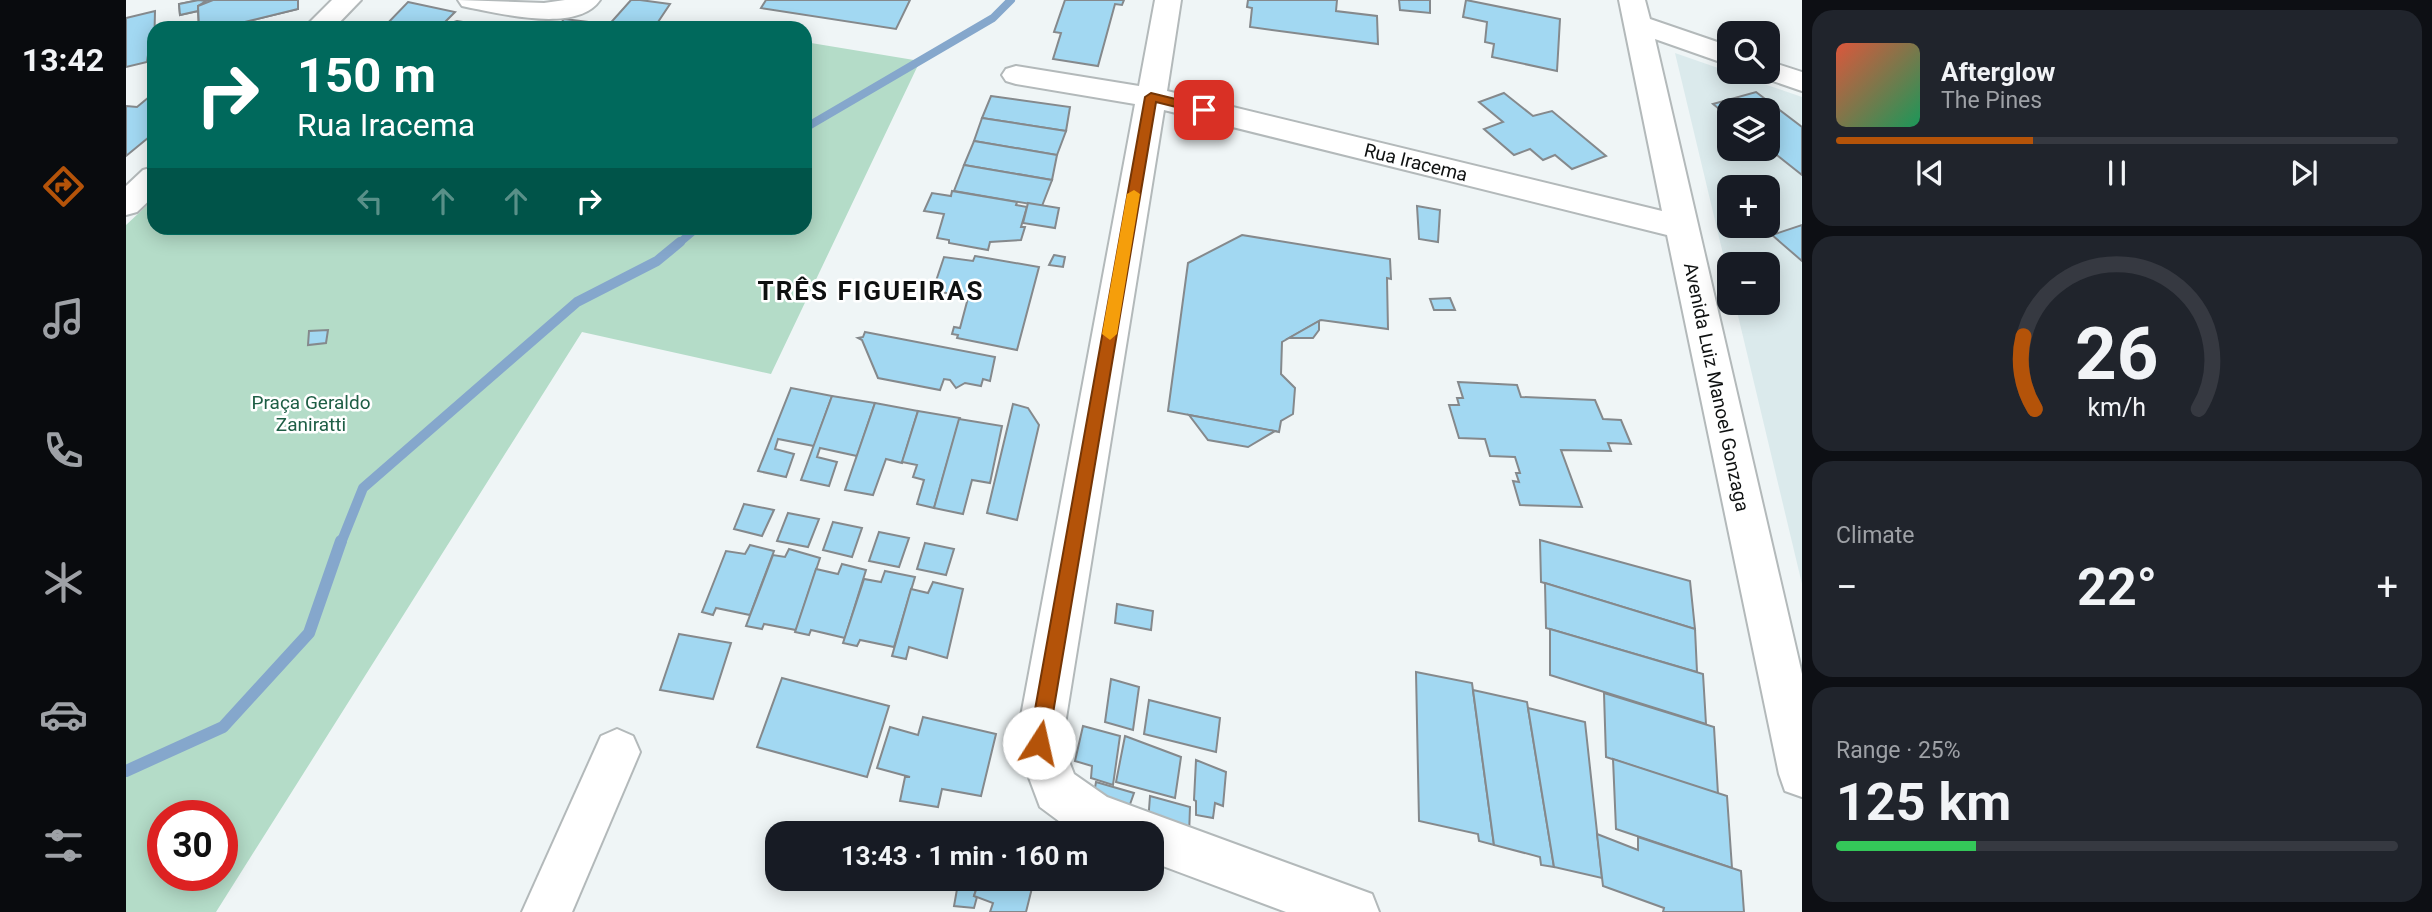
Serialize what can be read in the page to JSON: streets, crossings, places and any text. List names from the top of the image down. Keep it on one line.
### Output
{"streets":{"street":["Rua Iracema","Avenida Luiz Manoel Gonzaga"]},"crossings":[["Rua Iracema","Avenida Luiz Manoel Gonzaga"]],"districts":["TRÊS FIGUEIRAS"],"parks":["Praça Geraldo Zaniratti"],"page":{"tabs":"13:42","map_buttons":["+","−"],"turn":["150 m","Rua Iracema"],"song":["Afterglow","The Pines"],"tile":["Climate",["Range · 25%","125 km"]],"heat":["−","22°","+"],"limit":"30","trip":"13:43 · 1 min · 160 m","gauge":["26","km/h"]}}
